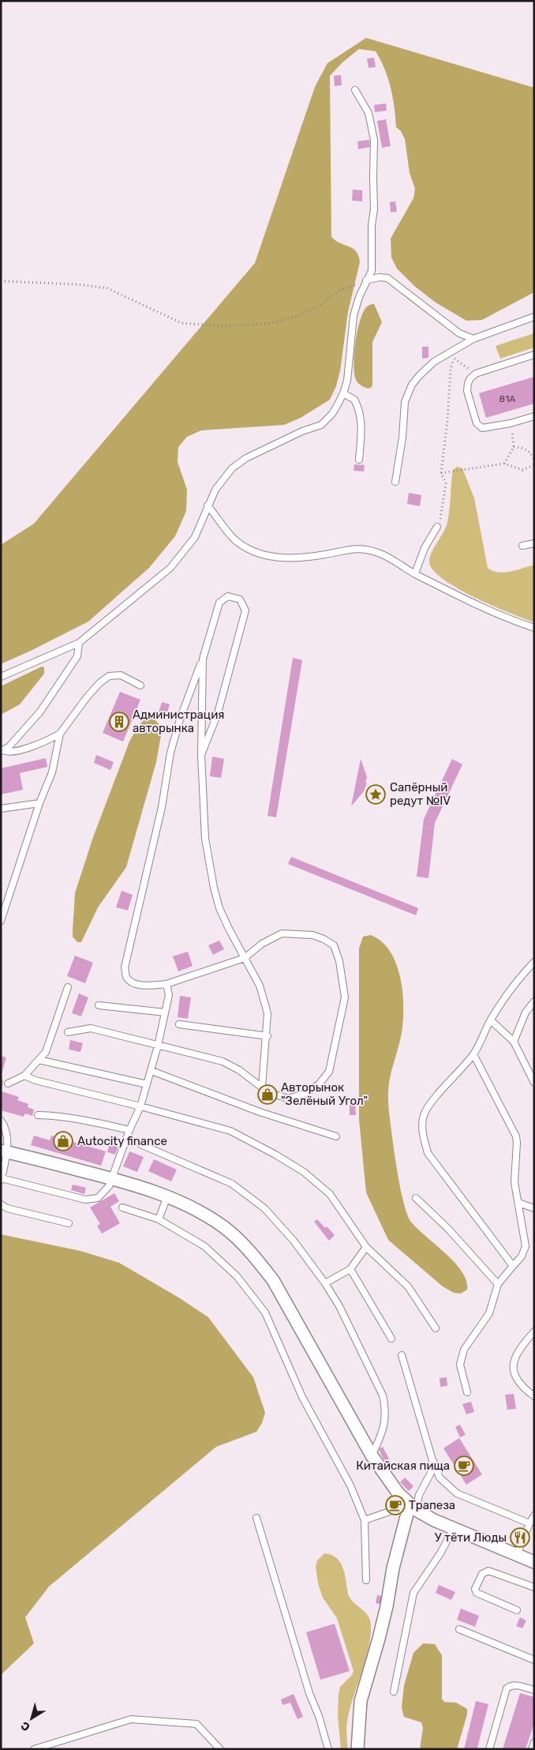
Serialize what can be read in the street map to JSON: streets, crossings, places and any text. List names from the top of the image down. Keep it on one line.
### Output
{"places":{"building":["Администрация авторынка"],"place":["Сапёрный редут №IV"],"shop":["Авторынок \"Зелёный Угол\"","Autocity finance"],"cafe":["Китайская пища","Трапеза"],"restaurant":["У тёти Люды"]},"house_numbers":["81А"],"north":"bottom left"}
